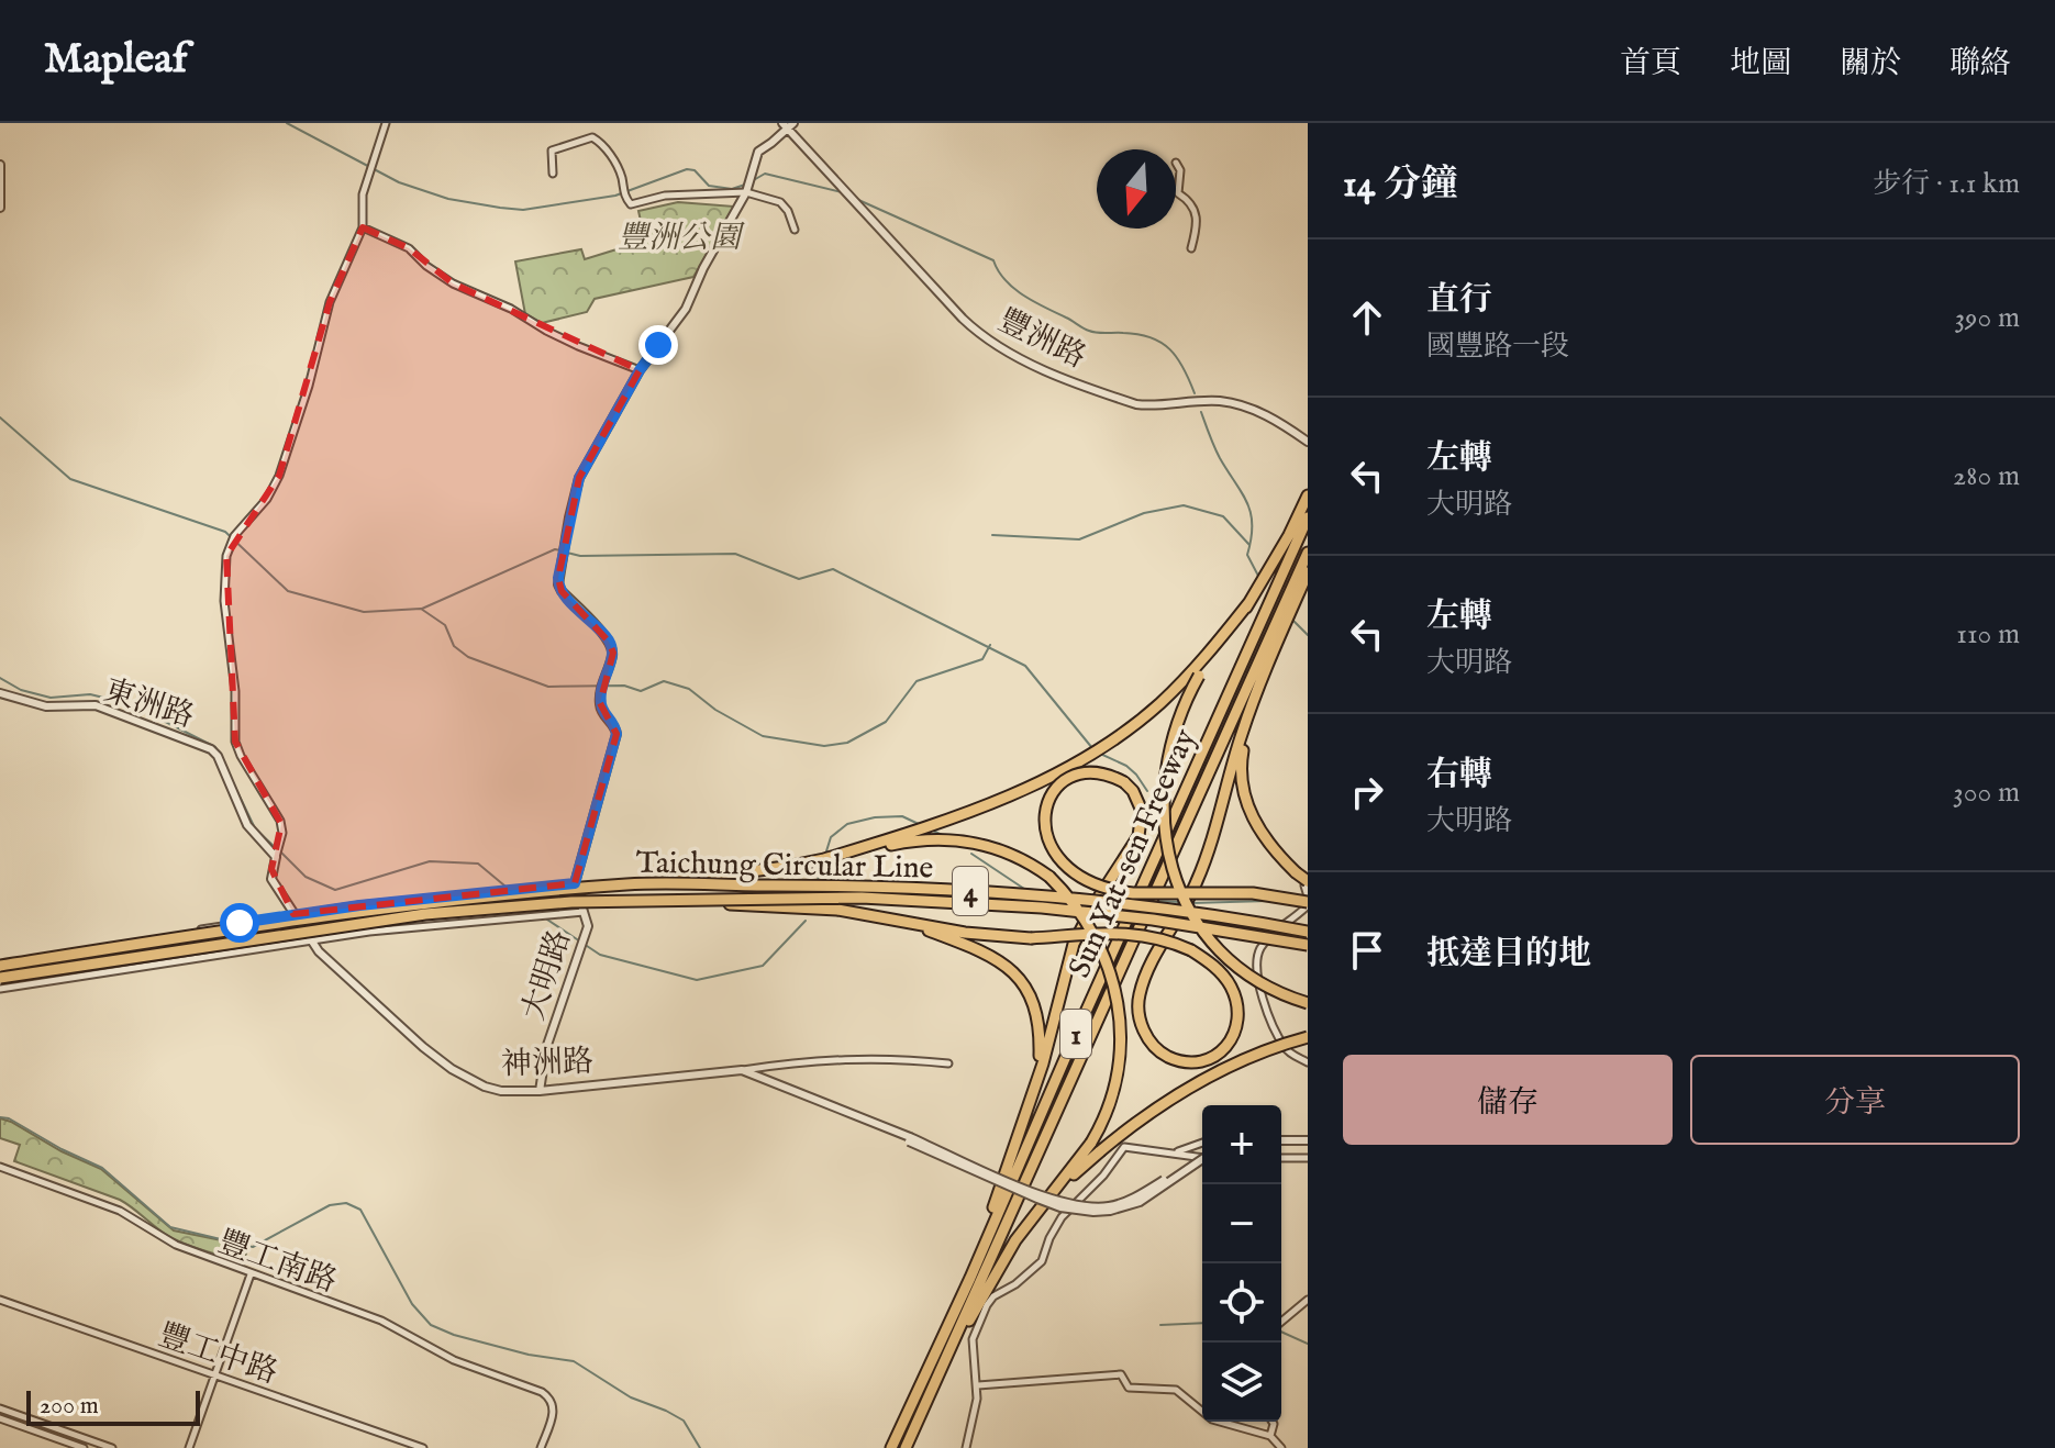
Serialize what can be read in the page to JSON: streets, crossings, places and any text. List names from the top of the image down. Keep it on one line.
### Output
{"streets":{"highway":["Sun Yat-sen Freeway","Taichung Circular Line","4","1"],"street":["豐洲路","東洲路","大明路","神洲路","豐工南路","豐工中路"]},"crossings":[["東洲路","神洲路"],["大明路","神洲路"]],"parks":["豐洲公園"],"scale_bar":"200 m","north":"bottom","page":{"header":"Mapleaf","nav":["首頁","地圖","關於","聯絡"],"heading":["14 分鐘","步行 · 1.1 km"],"list":[["直行","國豐路一段","390 m"],["左轉","大明路","280 m"],["左轉","大明路","110 m"],["右轉","大明路","300 m"],"抵達目的地"],"buttons":["儲存","分享"],"map_buttons":["+","−"],"scale":"200 m"}}
